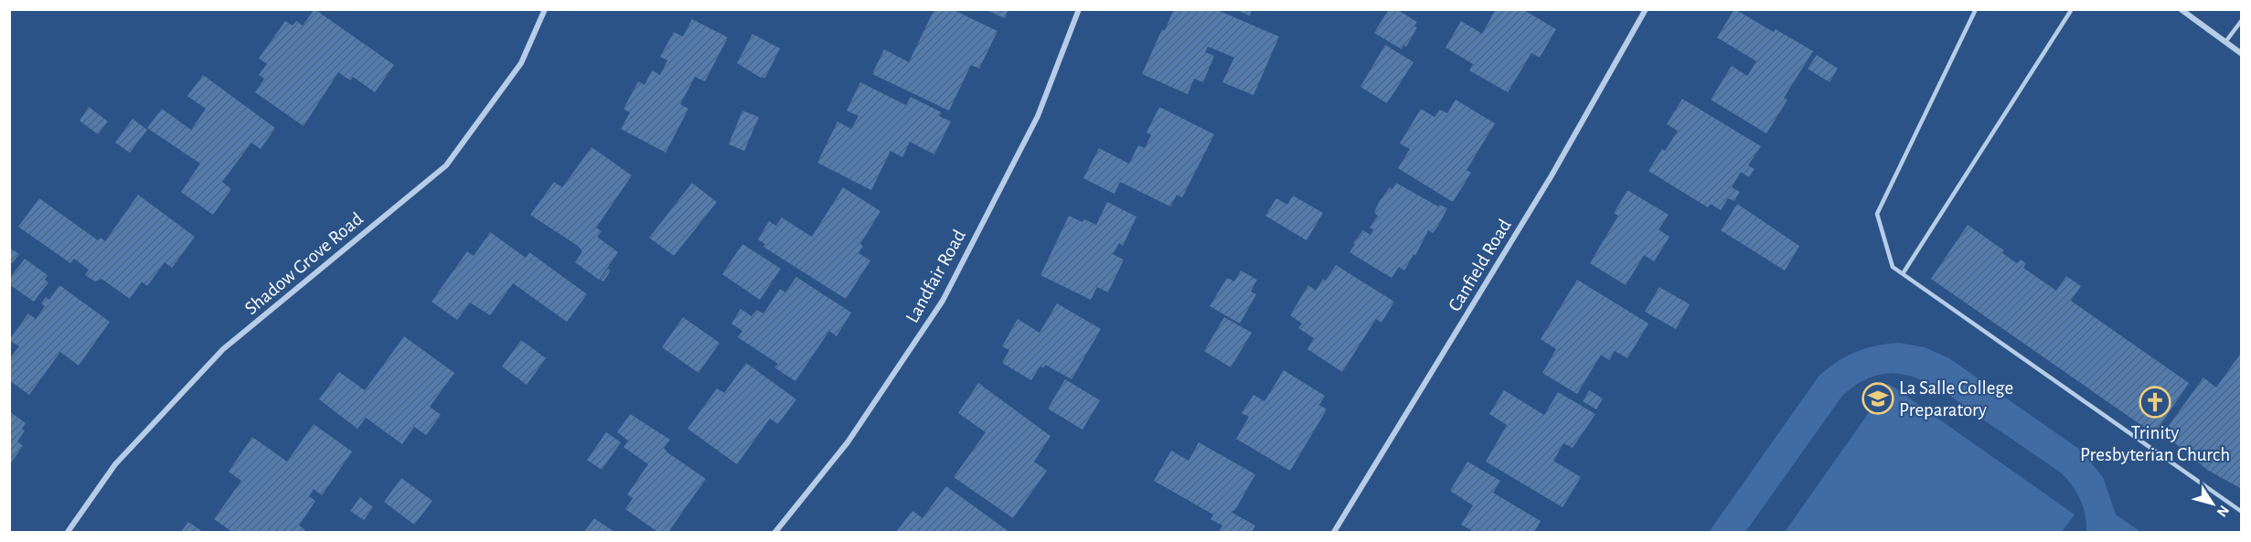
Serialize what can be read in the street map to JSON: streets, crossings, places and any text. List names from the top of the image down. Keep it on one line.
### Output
{"streets":{"street":["Shadow Grove Road","Canfield Road","Landfair Road"]},"places":{"school or university":["La Salle College Preparatory"],"church":["Trinity Presbyterian Church"]},"north":"bottom right"}
